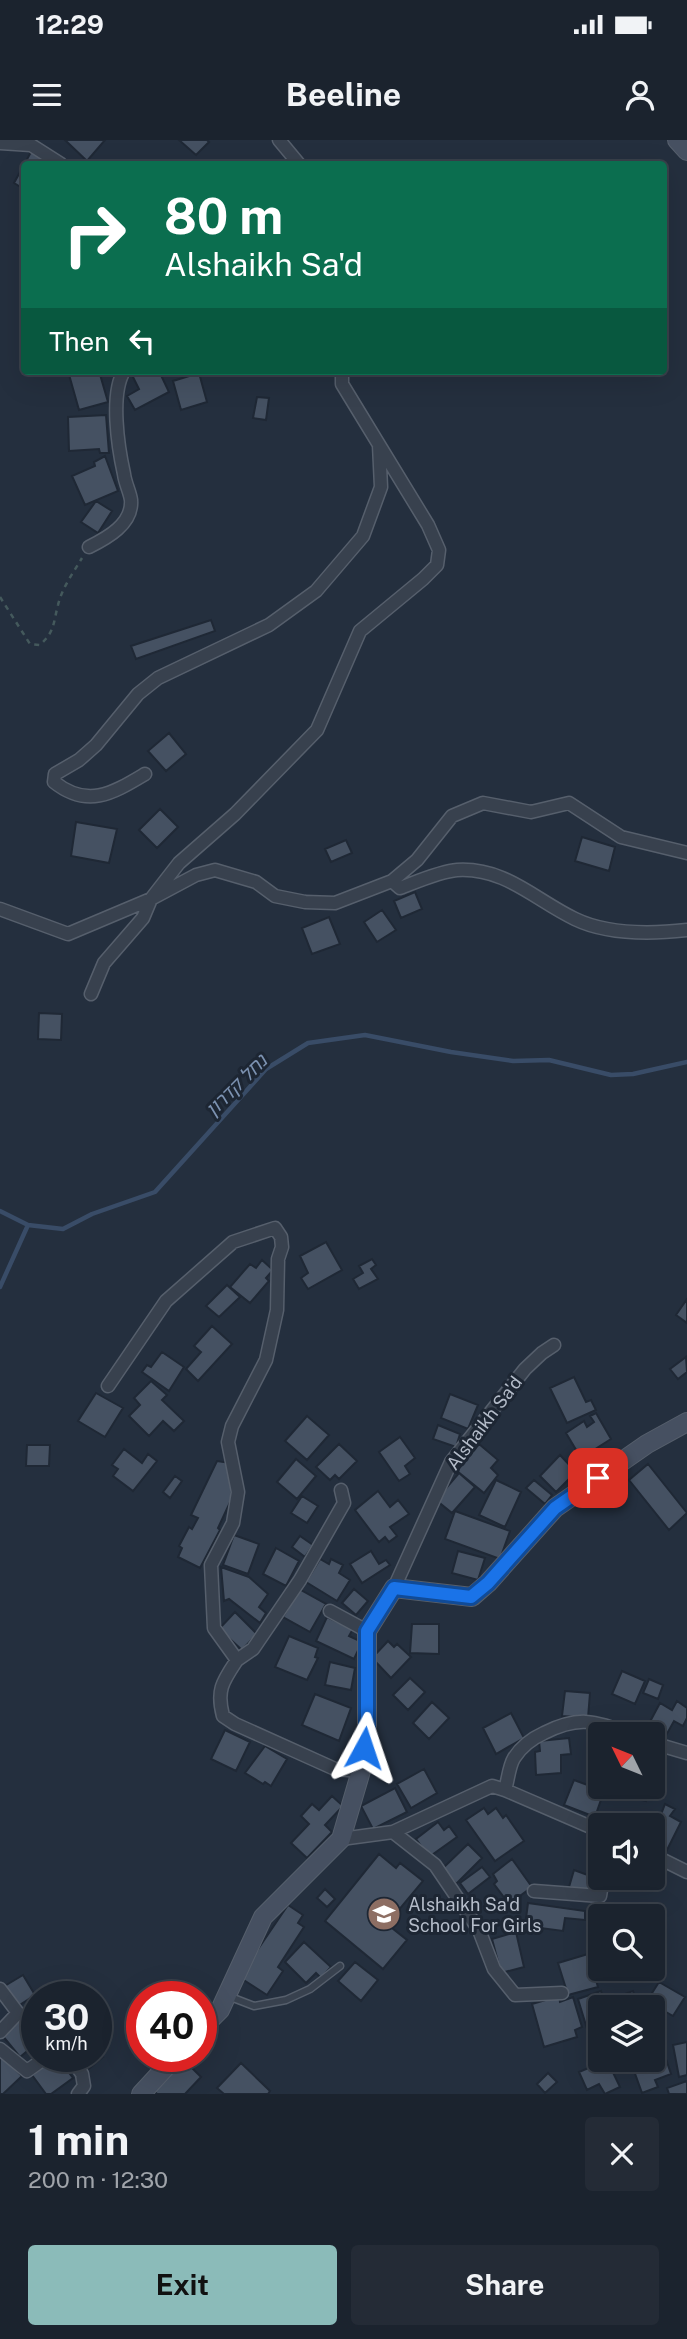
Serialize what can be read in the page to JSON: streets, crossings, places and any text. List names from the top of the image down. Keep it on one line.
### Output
{"streets":{"street":["Alshaikh Sa'd"]},"water":["נחל קדרון"],"places":{"school or university":["Alshaikh Sa'd School For Girls"]},"north":"top left","page":{"status":"12:29","header":"Beeline","turn":["80 m","Alshaikh Sa'd"],"then":"Then","speed":"30 km/h","limit":"40","heading":["1 min","200 m · 12:30"],"buttons":["Exit","Share"]}}
